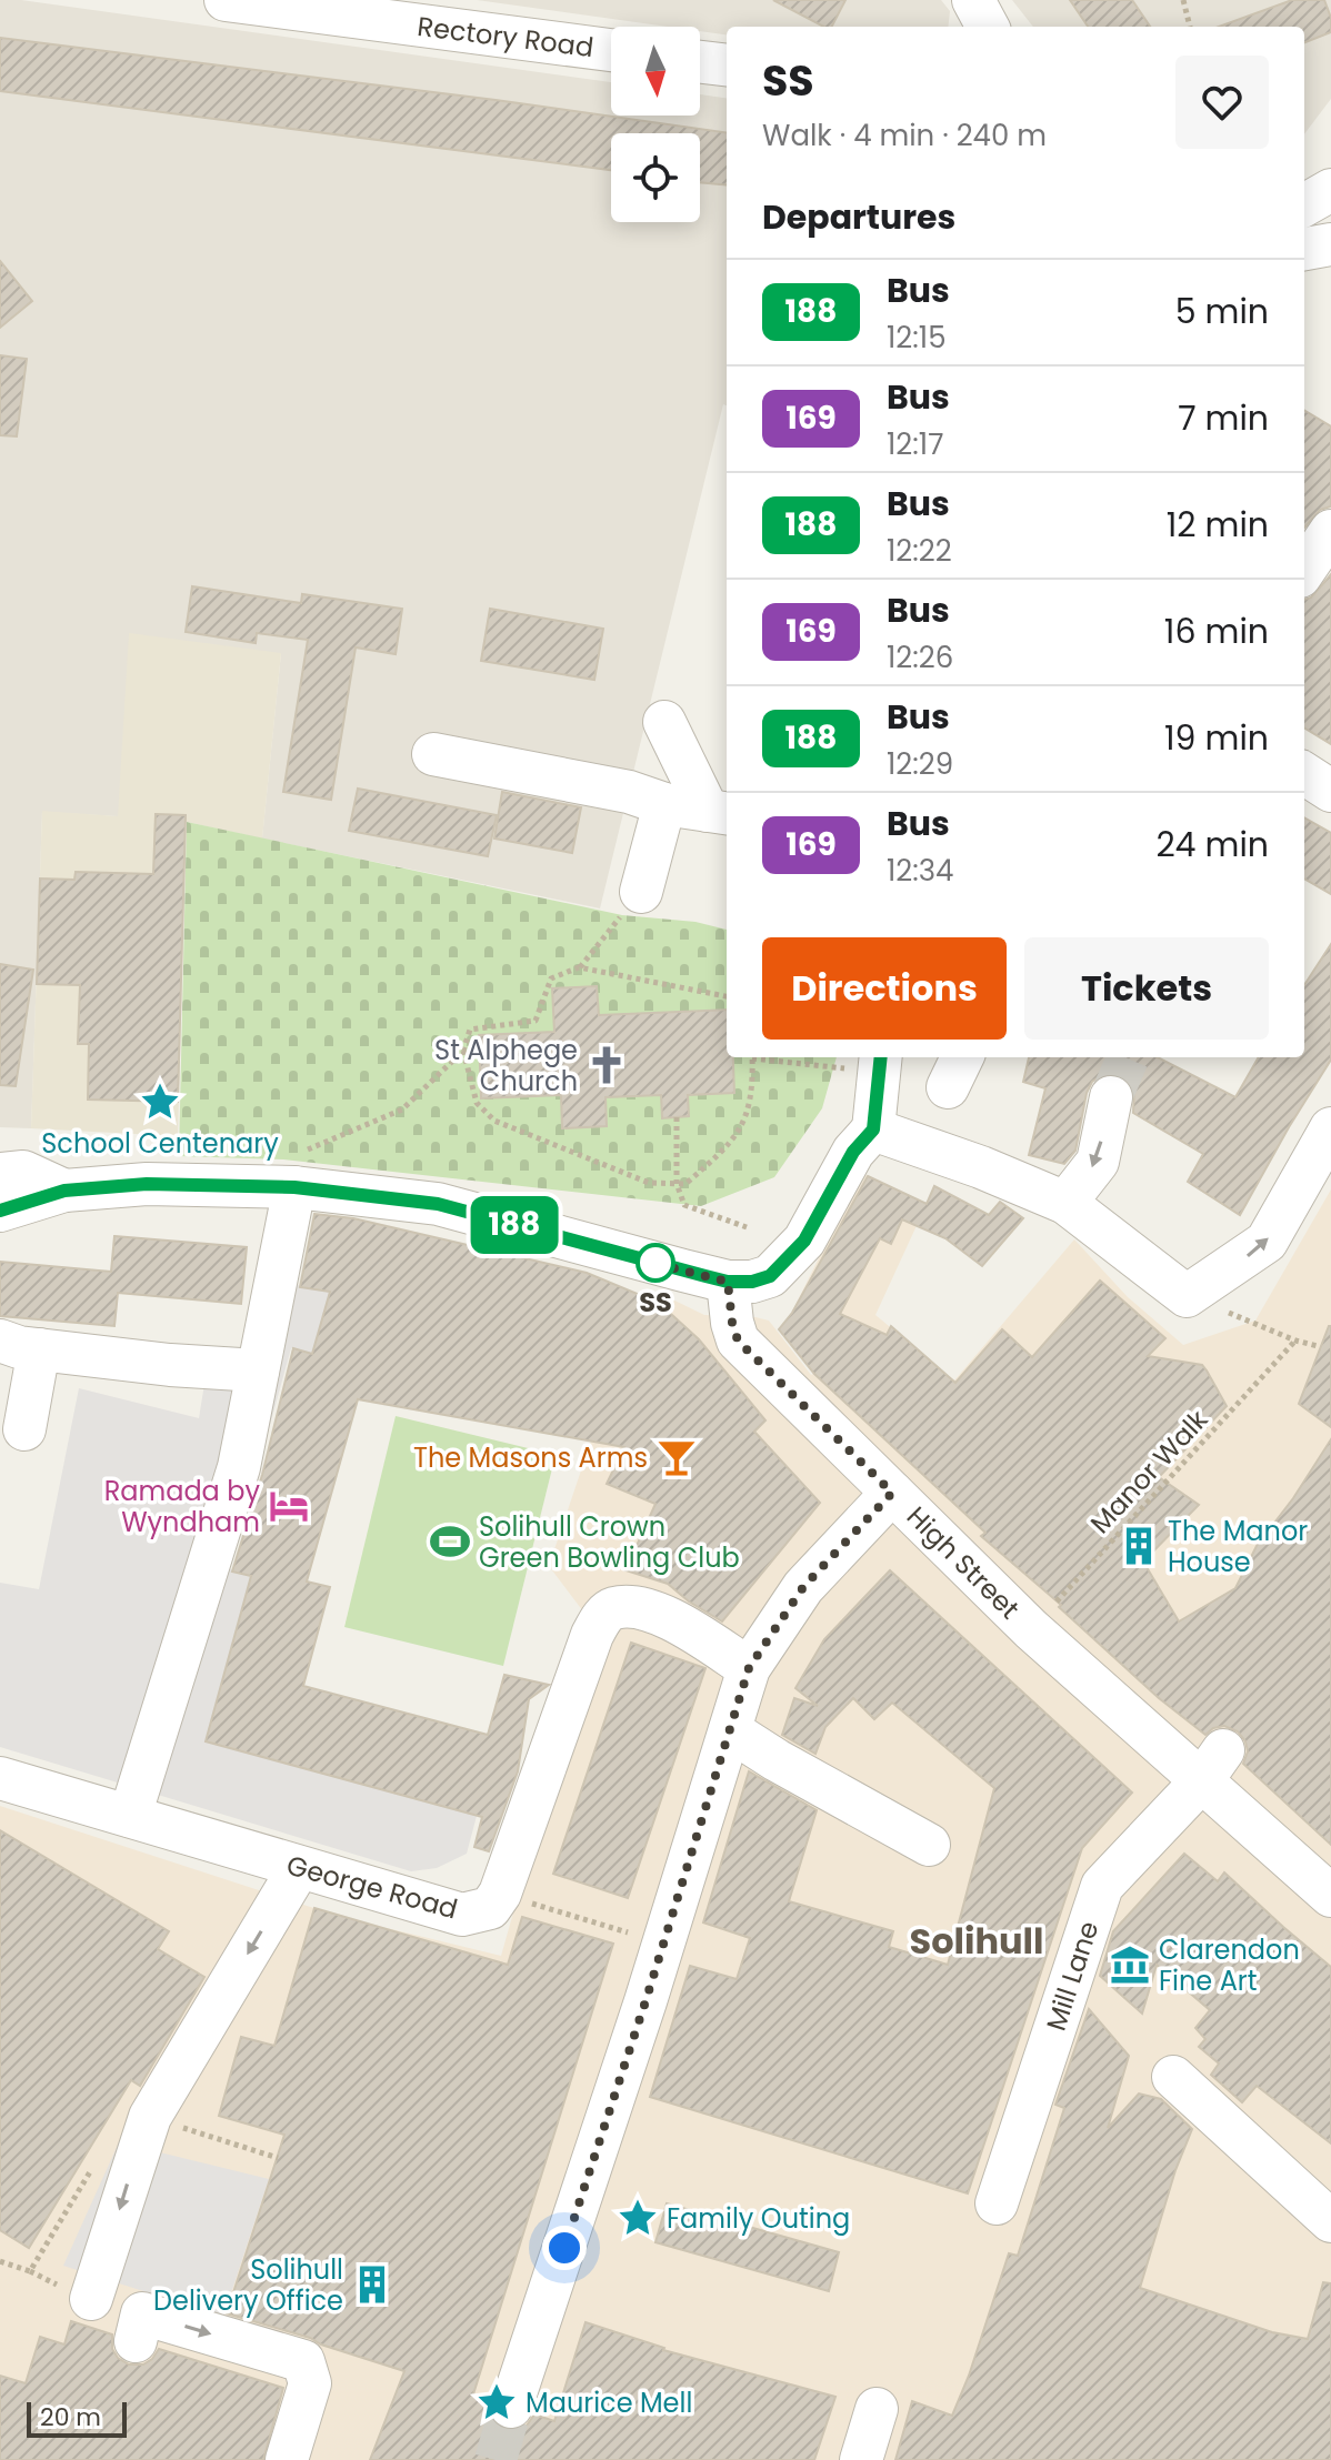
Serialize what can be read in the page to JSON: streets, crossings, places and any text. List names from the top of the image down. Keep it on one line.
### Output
{"streets":{"street":["Rectory Road","High Street","George Road","Mill Lane"],"path":["Manor Walk"]},"crossings":[["Manor Walk","High Street"],["High Street","Mill Lane"]],"districts":["Solihull"],"places":{"church":["St Alphege Church"],"place":["School Centenary","Family Outing","Maurice Mell"],"other":["SS"],"bar":["The Masons Arms"],"hotel":["Ramada by Wyndham"],"sports":["Solihull Crown Green Bowling Club"],"building":["The Manor House","Solihull Delivery Office"],"museum":["Clarendon Fine Art"]},"lines":["bus line 188"],"scale_bar":"20 m","north":"bottom","page":{"on_map":"188","heading":[["SS","Walk · 4 min · 240 m"],"Departures"],"list":[{"mark":"188","name":"Bus","note":"12:15","value":"5 min"},{"mark":"169","name":"Bus","note":"12:17","value":"7 min"},{"mark":"188","name":"Bus","note":"12:22","value":"12 min"},{"mark":"169","name":"Bus","note":"12:26","value":"16 min"},{"mark":"188","name":"Bus","note":"12:29","value":"19 min"},{"mark":"169","name":"Bus","note":"12:34","value":"24 min"}],"buttons":["Directions","Tickets"],"scale":"20 m"}}
